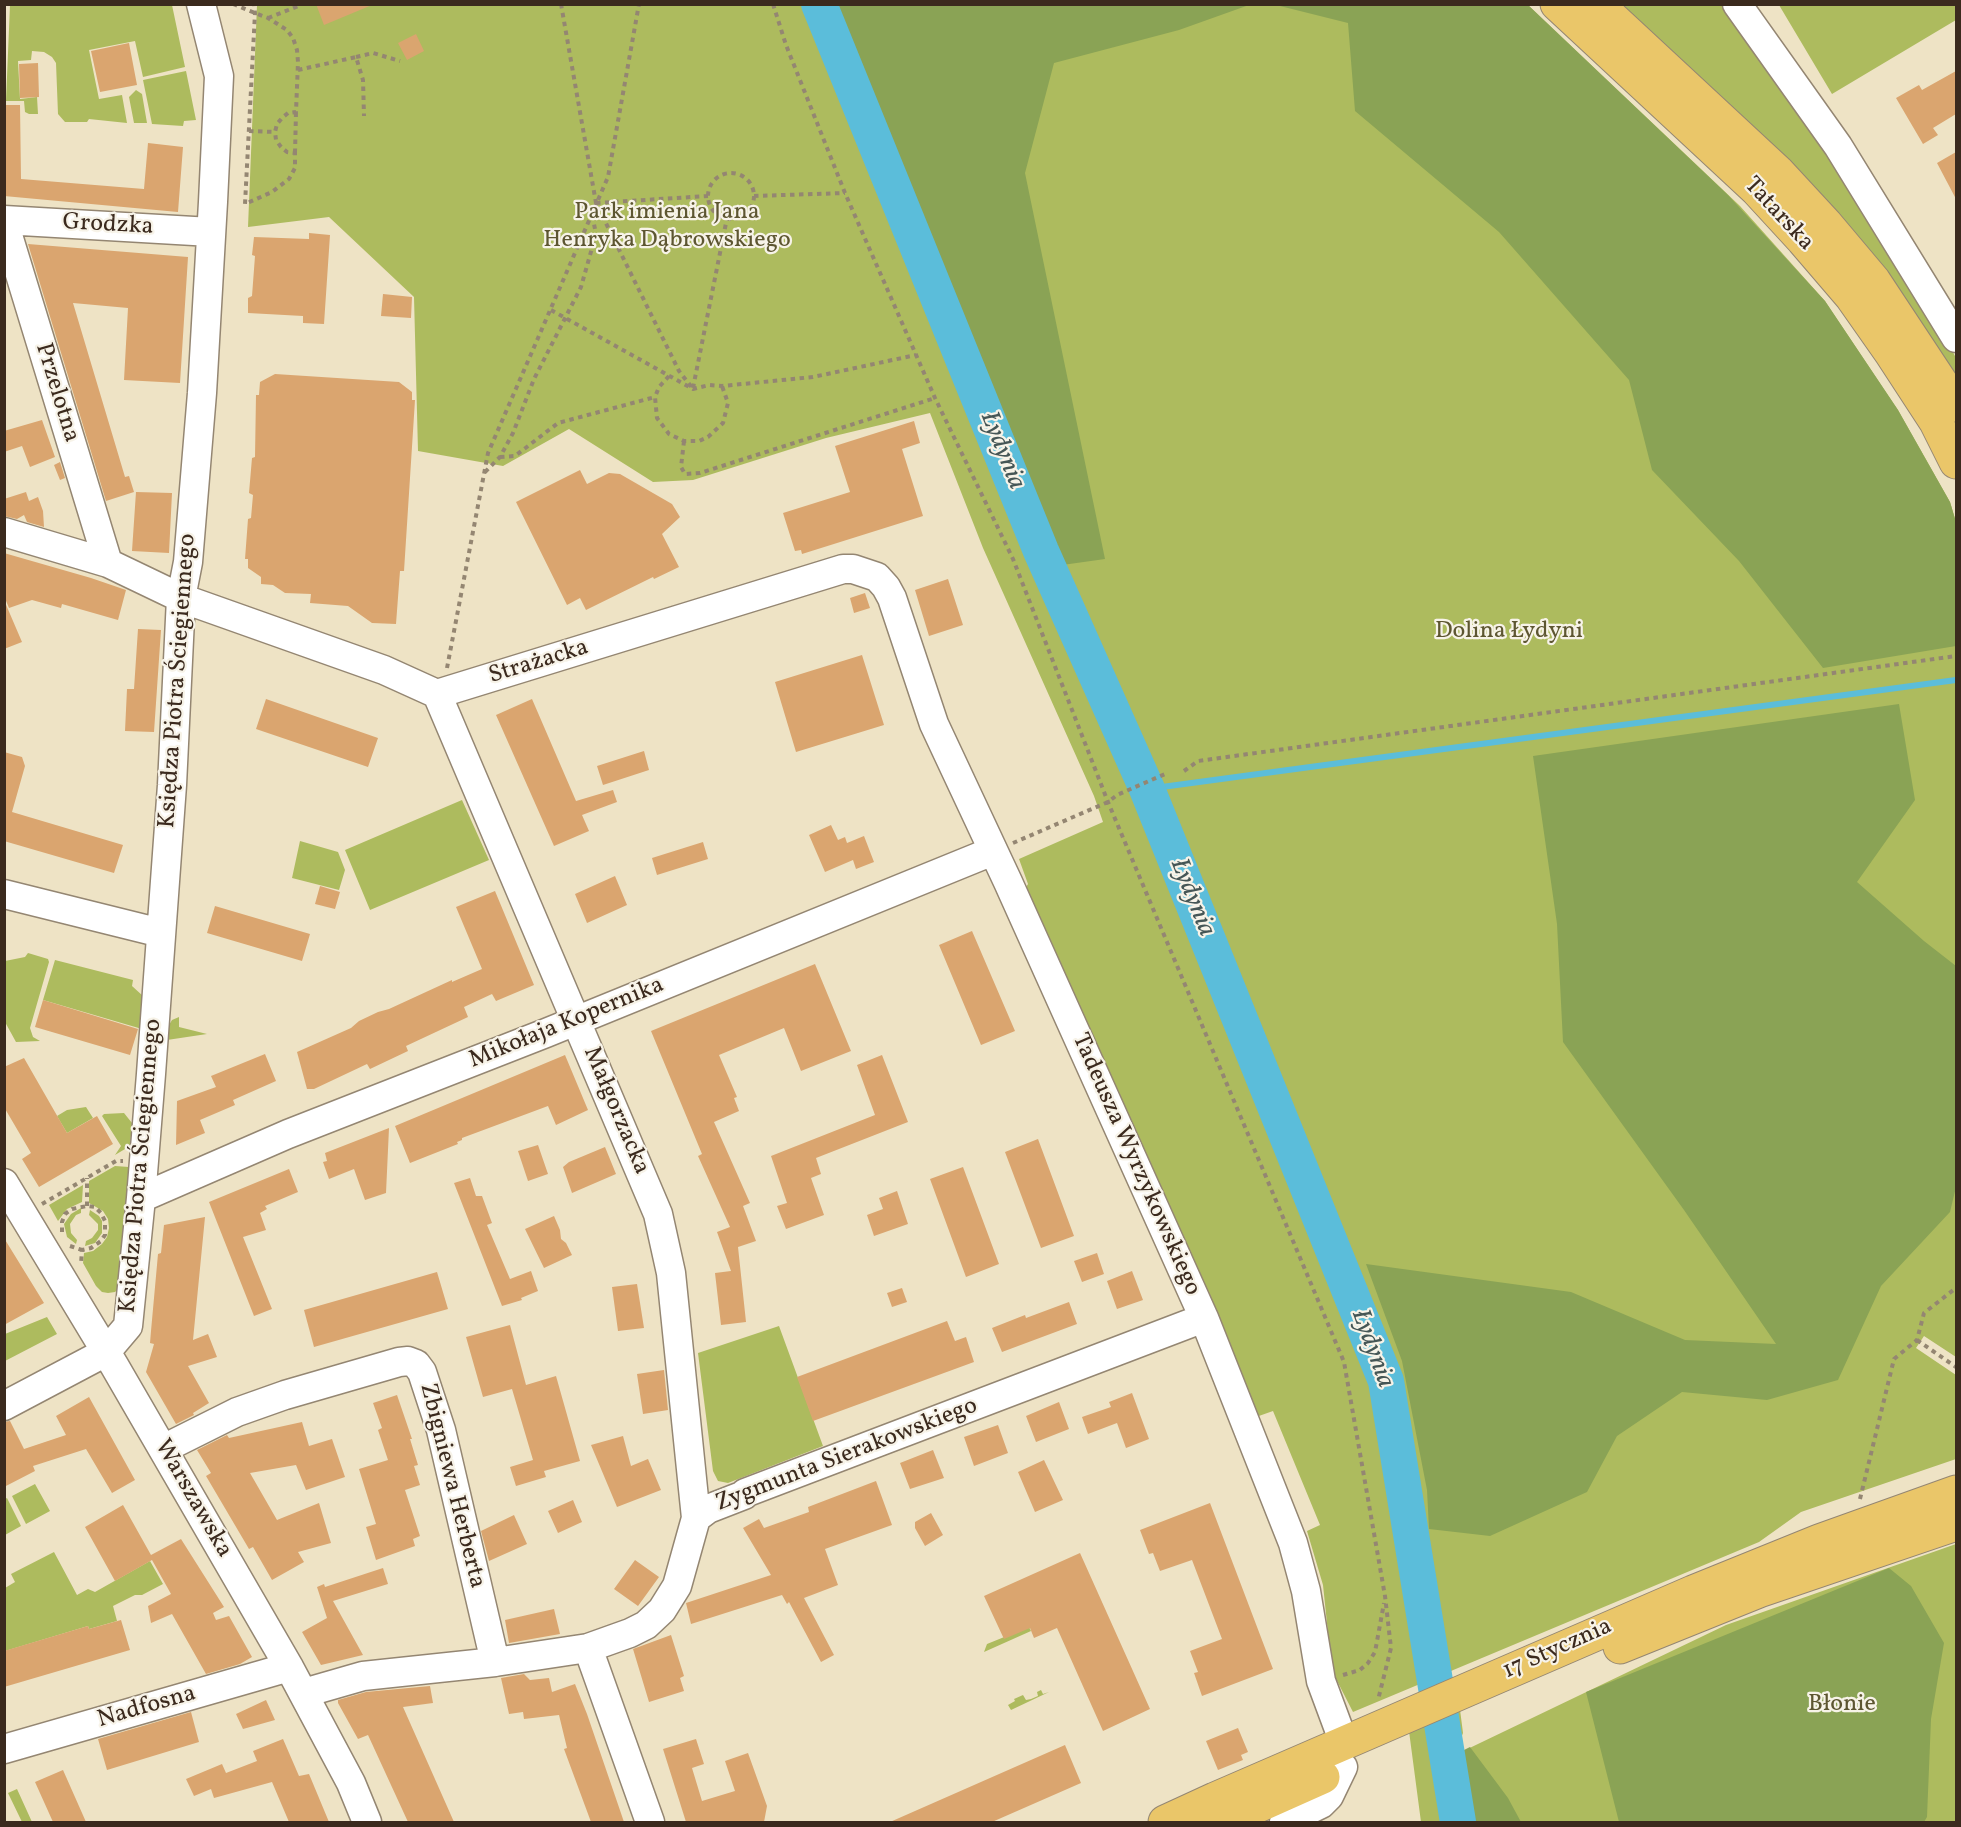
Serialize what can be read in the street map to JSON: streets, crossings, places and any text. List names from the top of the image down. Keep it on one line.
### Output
{"streets":{"main road":["Tatarska","17 Stycznia"],"street":["Grodzka","Przelotna","Strażacka","Księdza Piotra Ściegiennego","Mikołaja Kopernika","Małgorzacka","Tadeusza Wyrzykowskiego","Zygmunta Sierakowskiego","Zbigniewa Herberta","Warszawska","Nadfosna"]},"crossings":[["Grodzka","Przelotna"],["Grodzka","Księdza Piotra Ściegiennego"],["Strażacka","Małgorzacka"],["Strażacka","Tadeusza Wyrzykowskiego"],["Księdza Piotra Ściegiennego","Mikołaja Kopernika"],["Księdza Piotra Ściegiennego","Warszawska"],["Mikołaja Kopernika","Małgorzacka"],["Mikołaja Kopernika","Tadeusza Wyrzykowskiego"],["Małgorzacka","Zygmunta Sierakowskiego"],["Tadeusza Wyrzykowskiego","Zygmunta Sierakowskiego"],["Tadeusza Wyrzykowskiego","17 Stycznia"],["Zygmunta Sierakowskiego","Zbigniewa Herberta"],["Zygmunta Sierakowskiego","Warszawska"],["Zbigniewa Herberta","Warszawska"],["Warszawska","Nadfosna"]],"water":["Łydynia"],"parks":["Park imienia Jana Henryka Dąbrowskiego","Dolina Łydyni","Błonie"]}
